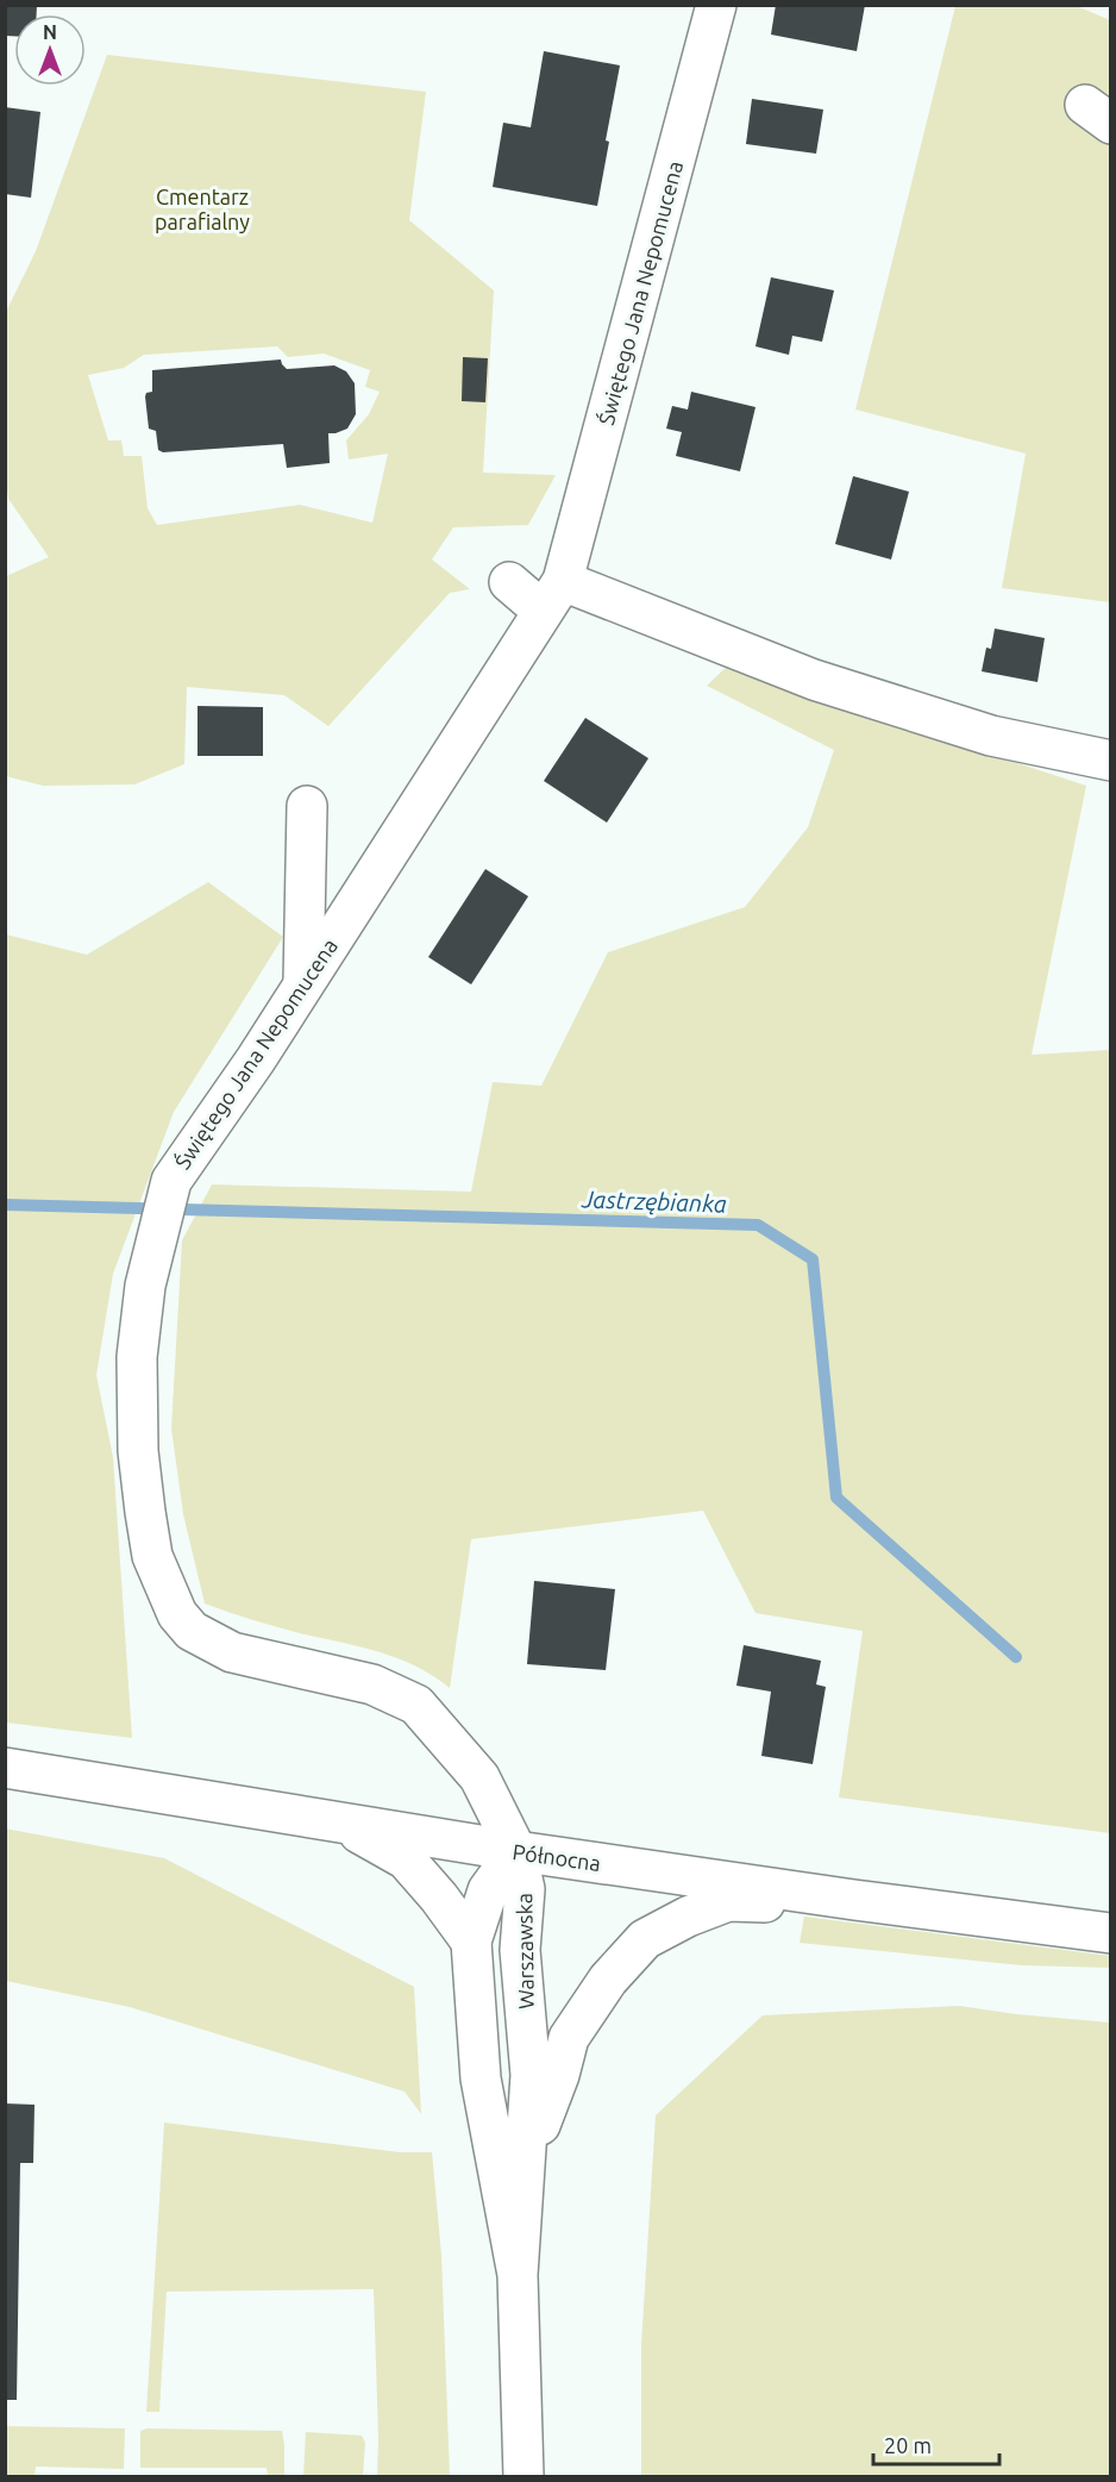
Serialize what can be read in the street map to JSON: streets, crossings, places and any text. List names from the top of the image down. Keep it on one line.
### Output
{"streets":{"street":["Świętego Jana Nepomucena","Północna","Warszawska"]},"crossings":[["Świętego Jana Nepomucena","Północna"],["Świętego Jana Nepomucena","Warszawska"],["Północna","Warszawska"]],"water":["Jastrzębianka"],"parks":["Cmentarz parafialny"],"scale_bar":"20 m","north":"top"}
